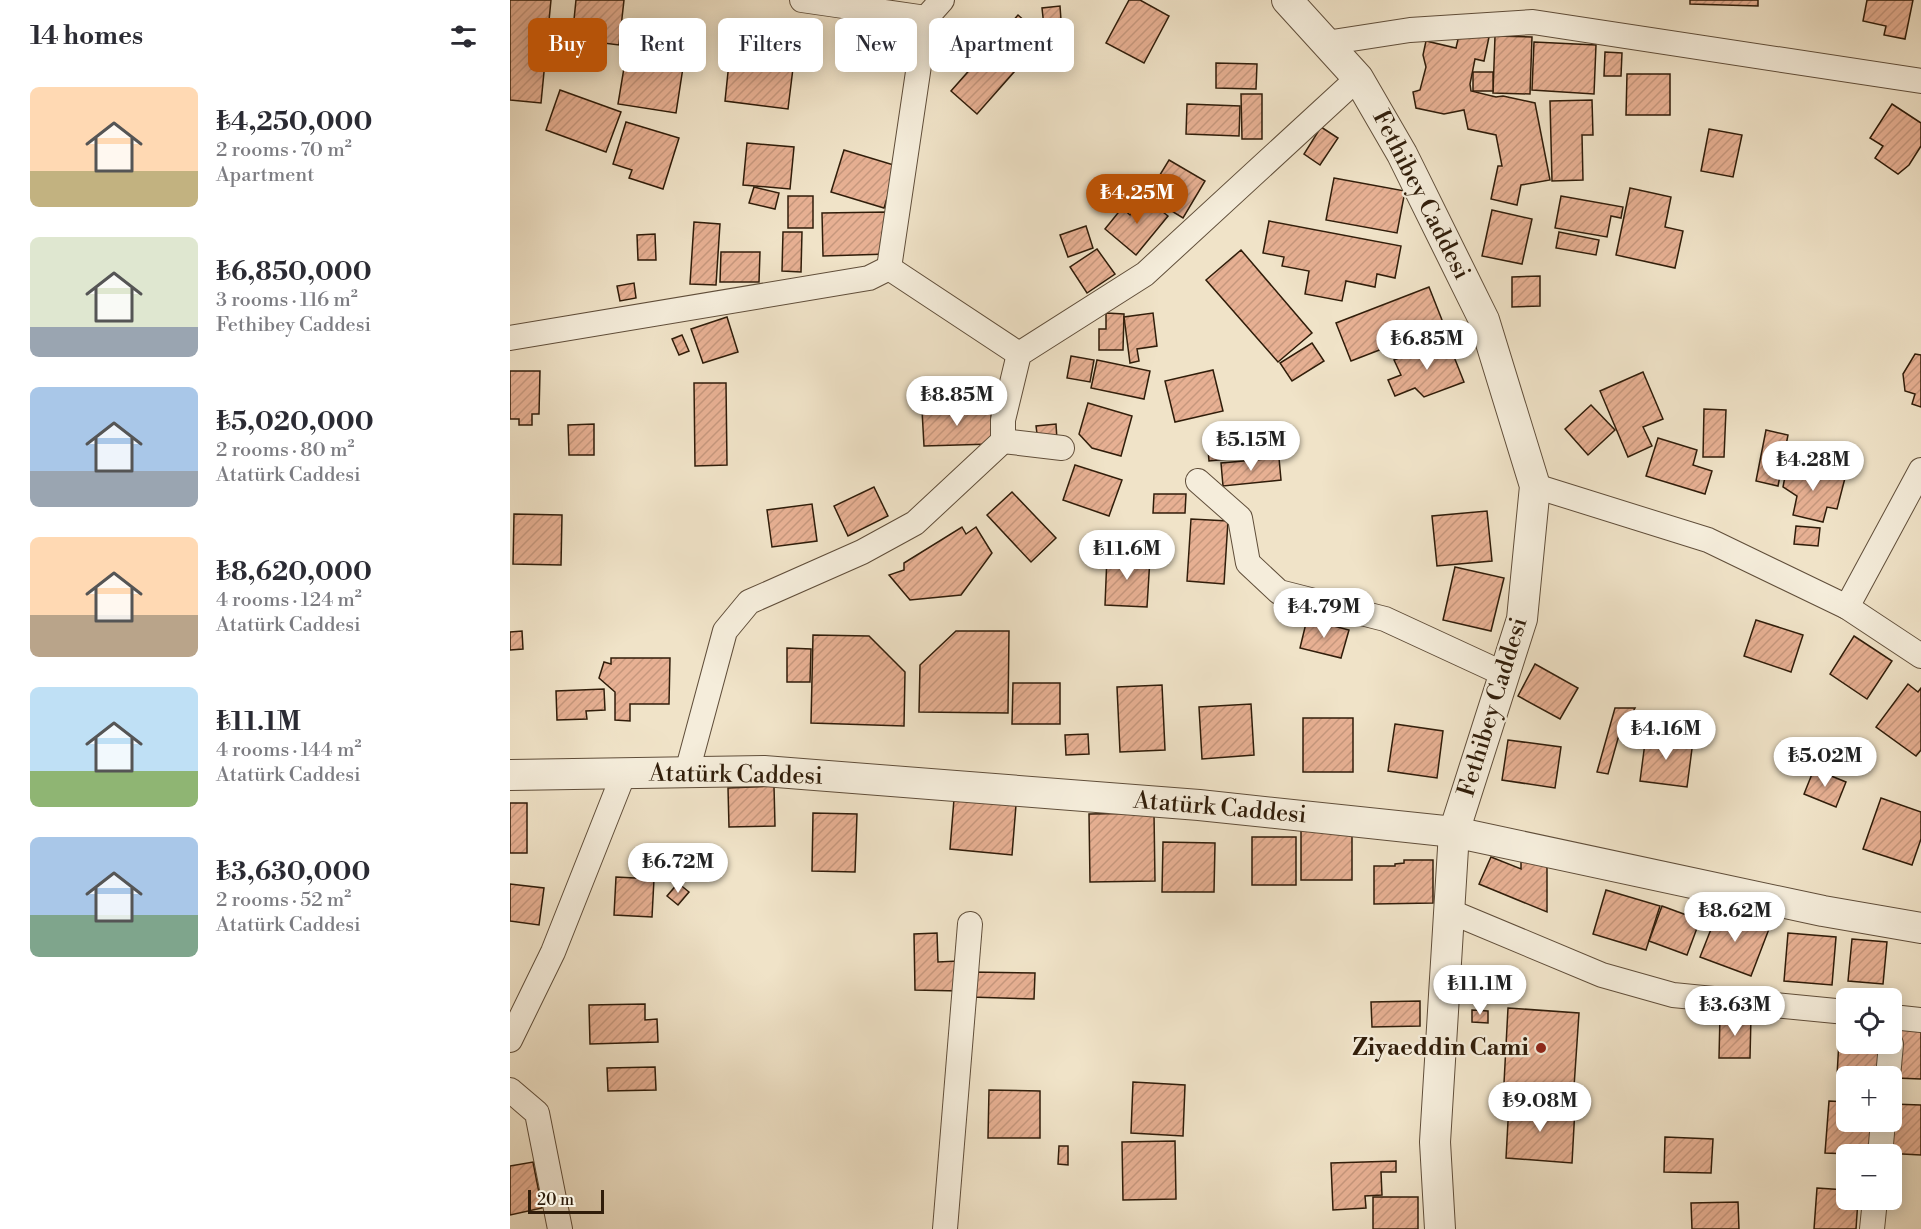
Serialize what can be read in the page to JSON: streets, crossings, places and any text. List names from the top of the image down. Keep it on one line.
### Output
{"streets":{"street":["Fethibey Caddesi","Atatürk Caddesi"]},"crossings":[["Fethibey Caddesi","Atatürk Caddesi"]],"places":["Ziyaeddin Cami"],"scale_bar":"20 m","page":{"heading":"14 homes","chip":["Buy","Rent","Filters","New","Apartment"],"list":[{"name":"₺4,250,000","note":"2 rooms · 70 m² · Apartment"},{"name":"₺6,850,000","note":"3 rooms · 116 m² · Fethibey Caddesi"},{"name":"₺5,020,000","note":"2 rooms · 80 m² · Atatürk Caddesi"},{"name":"₺8,620,000","note":"4 rooms · 124 m² · Atatürk Caddesi"},{"name":"₺11.1M","note":"4 rooms · 144 m² · Atatürk Caddesi"},{"name":"₺3,630,000","note":"2 rooms · 52 m² · Atatürk Caddesi"}],"price":["₺4.25M","₺6.85M","₺8.85M","₺5.15M","₺4.28M","₺11.6M","₺4.79M","₺4.16M","₺5.02M","₺6.72M","₺8.62M","₺11.1M","₺3.63M","₺9.08M"],"map_buttons":["+","−"],"scale":"20 m"}}
